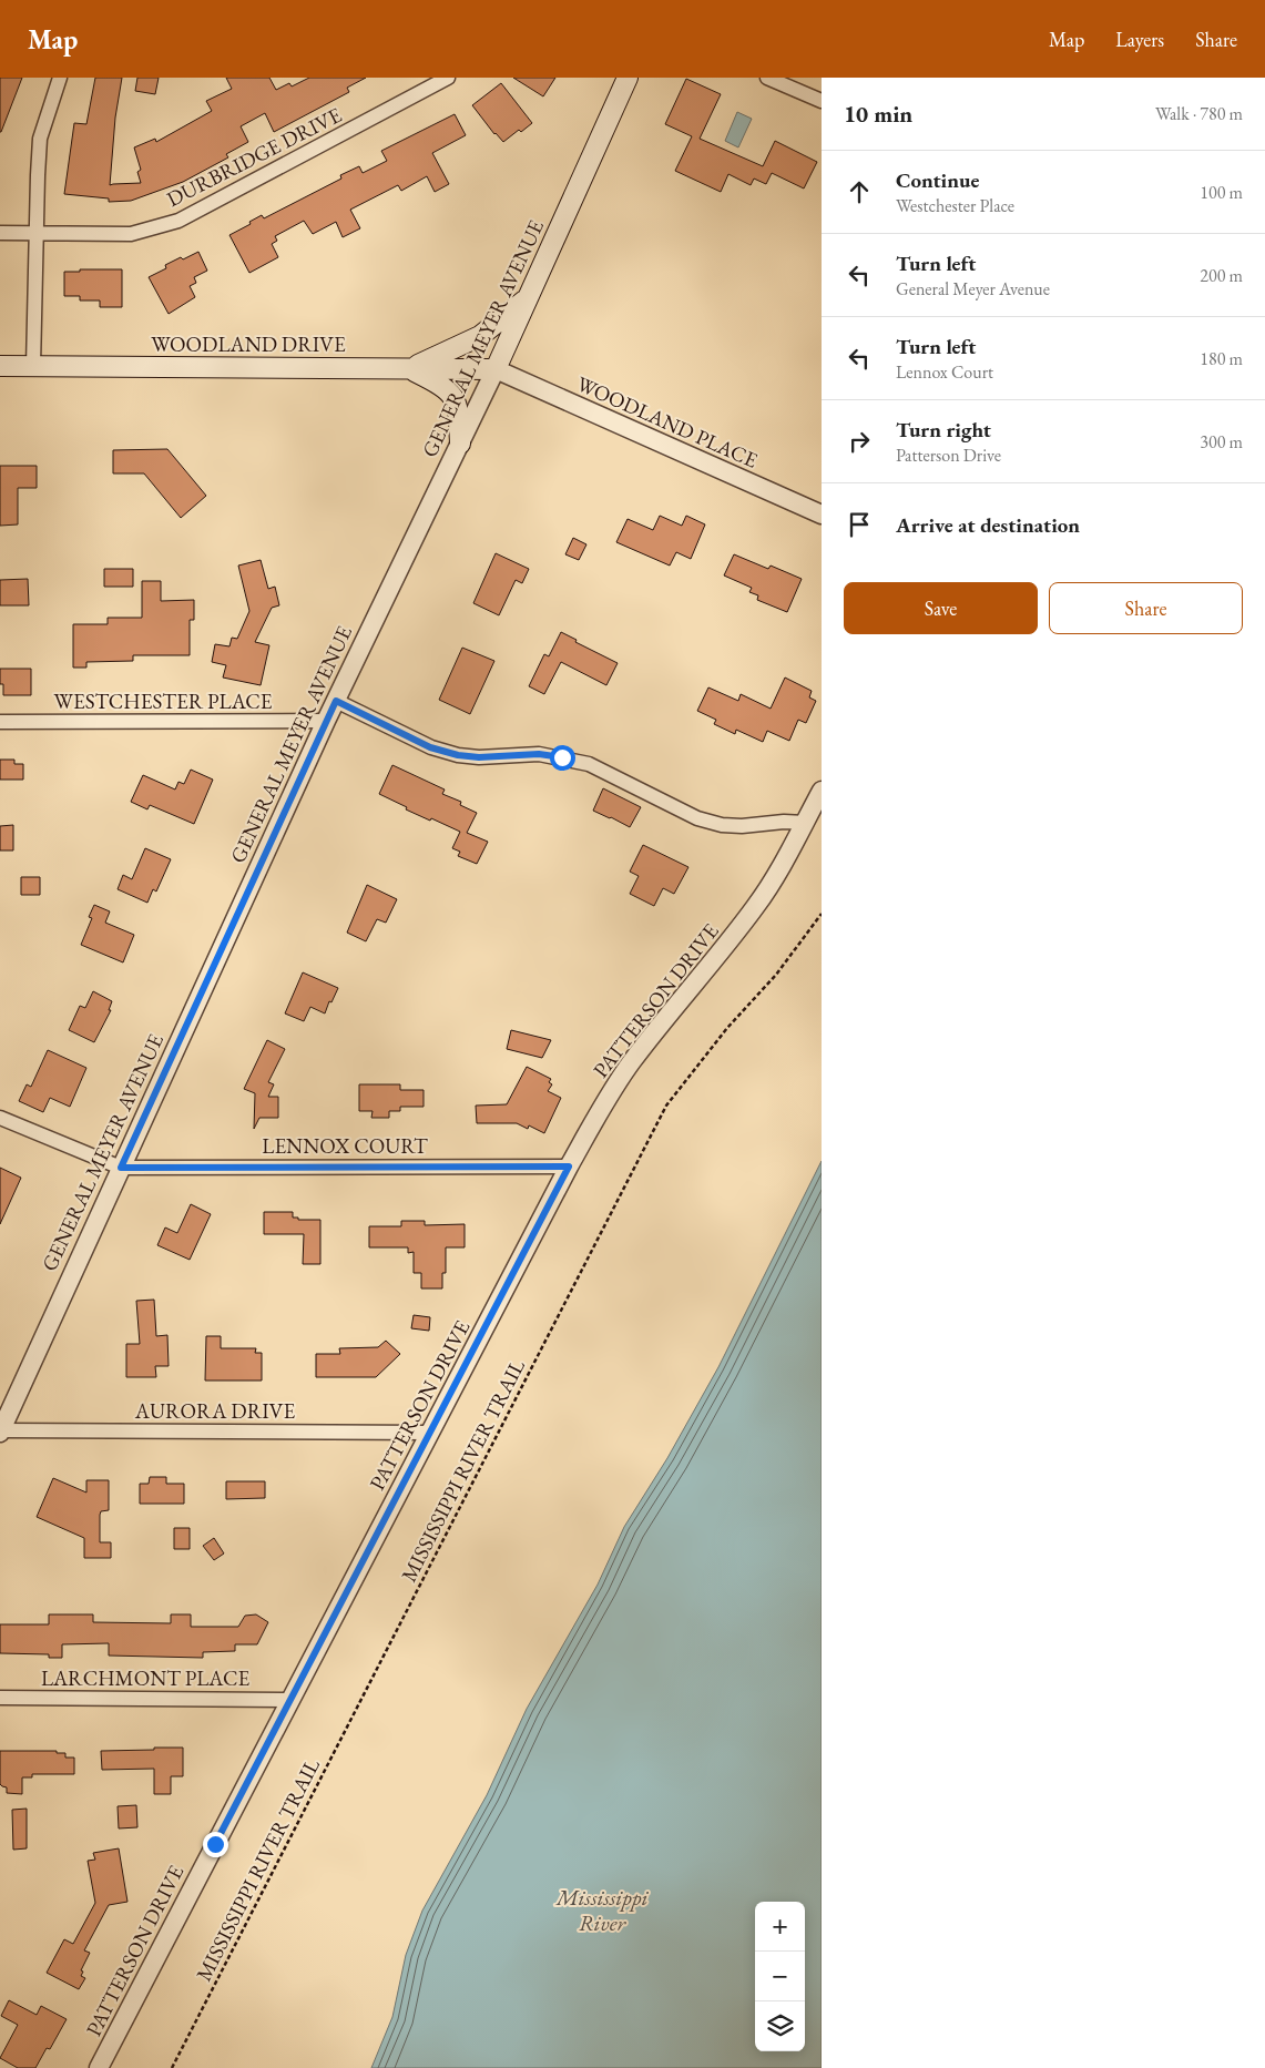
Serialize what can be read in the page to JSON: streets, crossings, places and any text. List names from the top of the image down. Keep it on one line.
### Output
{"streets":{"main road":["GENERAL MEYER AVENUE","WOODLAND DRIVE"],"street":["DURBRIDGE DRIVE","WOODLAND PLACE","WESTCHESTER PLACE","PATTERSON DRIVE","LENNOX COURT","AURORA DRIVE","LARCHMONT PLACE"],"path":["MISSISSIPPI RIVER TRAIL"]},"crossings":[["GENERAL MEYER AVENUE","WOODLAND DRIVE"],["GENERAL MEYER AVENUE","WOODLAND PLACE"],["GENERAL MEYER AVENUE","WESTCHESTER PLACE"],["GENERAL MEYER AVENUE","LENNOX COURT"],["GENERAL MEYER AVENUE","AURORA DRIVE"],["WOODLAND DRIVE","WOODLAND PLACE"],["PATTERSON DRIVE","LENNOX COURT"],["PATTERSON DRIVE","AURORA DRIVE"],["PATTERSON DRIVE","LARCHMONT PLACE"]],"water":["Mississippi River"],"page":{"header":"Map","nav":["Map","Layers","Share"],"heading":["10 min","Walk · 780 m"],"list":[["Continue","Westchester Place","100 m"],["Turn left","General Meyer Avenue","200 m"],["Turn left","Lennox Court","180 m"],["Turn right","Patterson Drive","300 m"],"Arrive at destination"],"buttons":["Save","Share"],"map_buttons":["+","−"]}}
